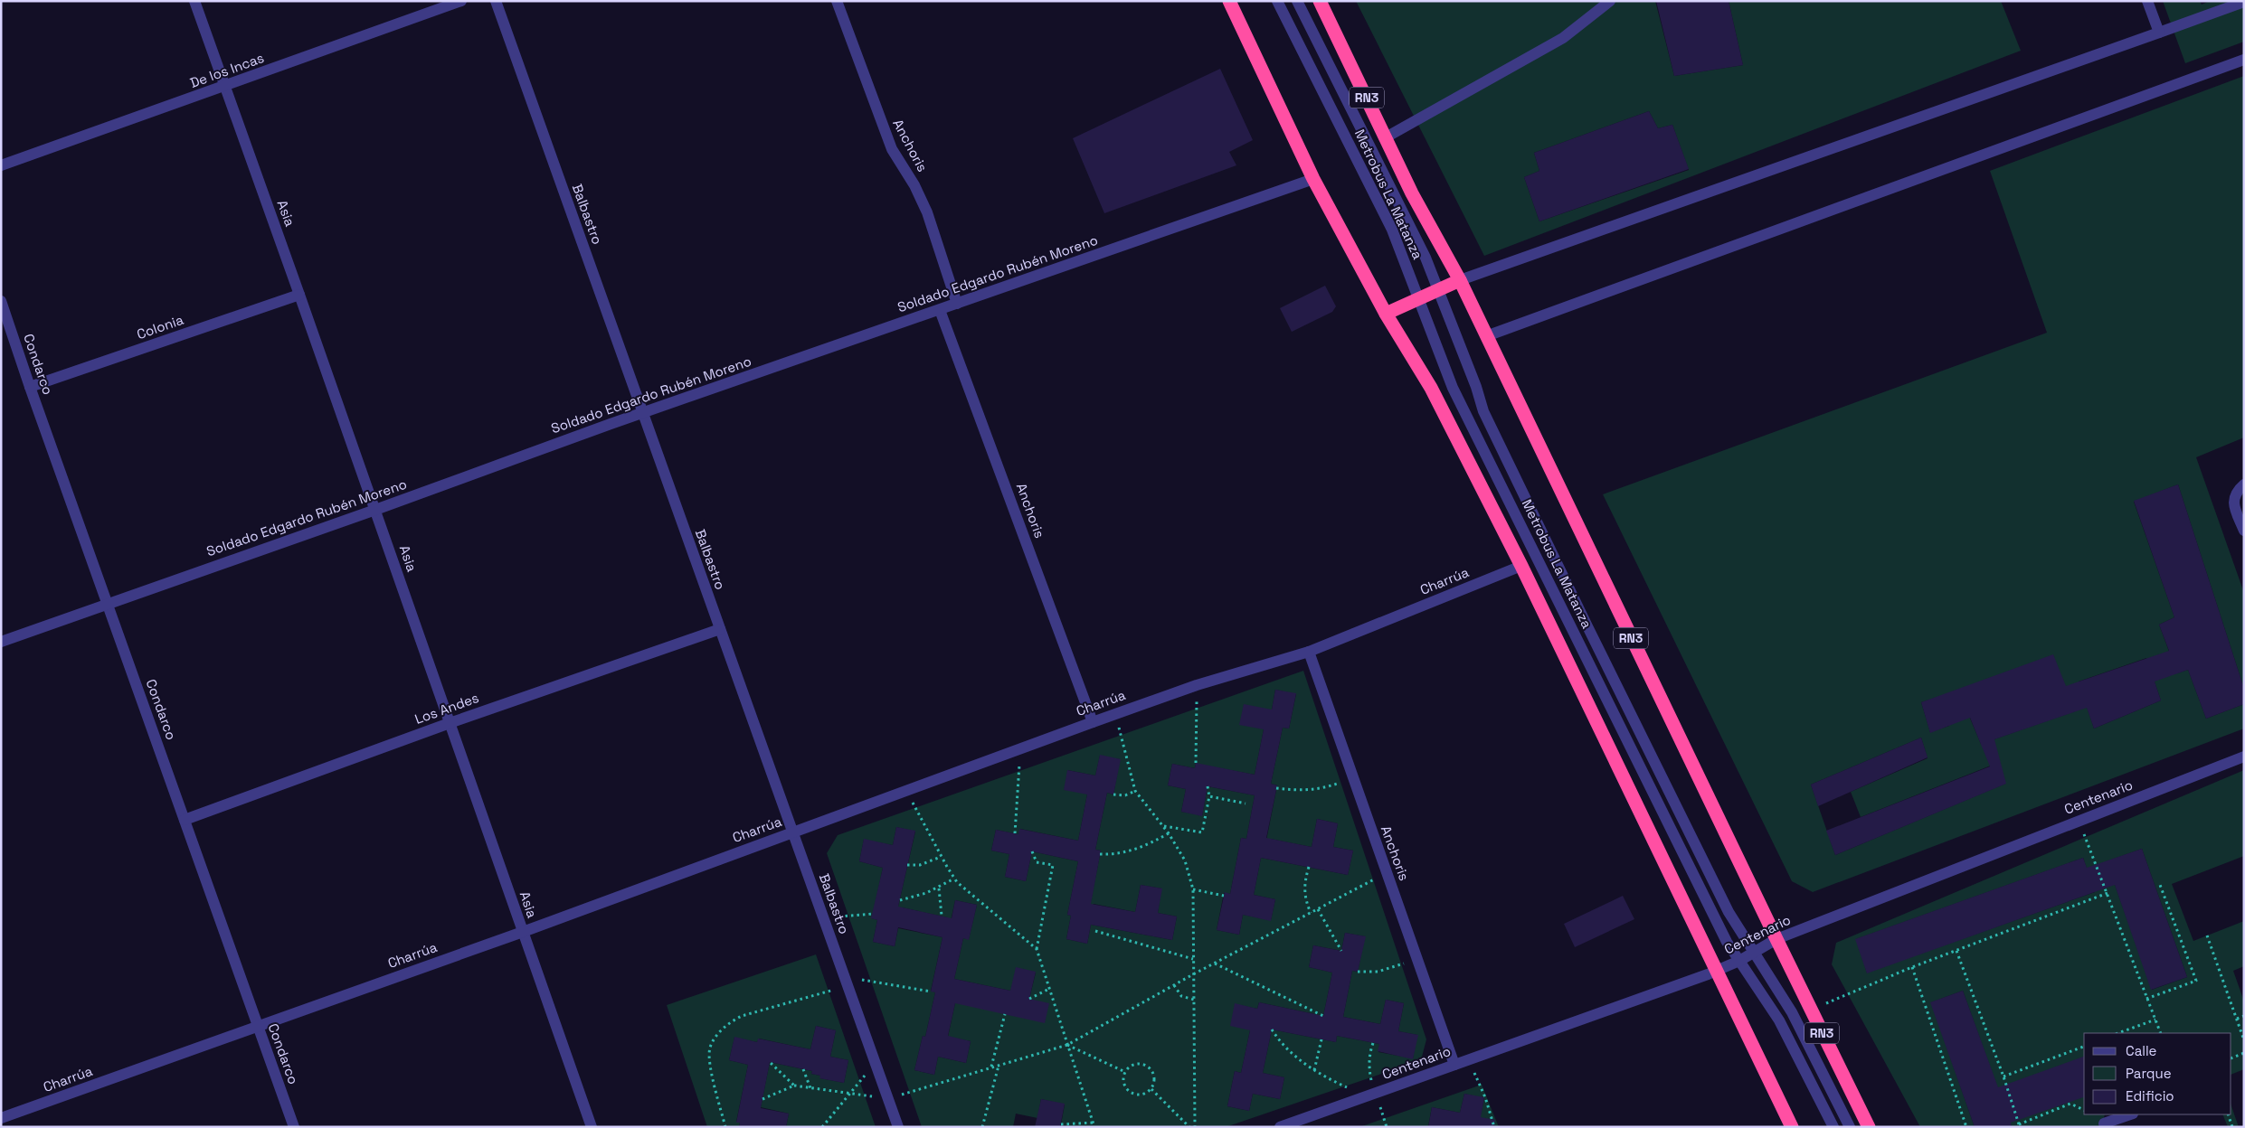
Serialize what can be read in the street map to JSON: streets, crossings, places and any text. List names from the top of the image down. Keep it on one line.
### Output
{"streets":{"highway":["RN3"],"street":["De los Incas","Anchoris","Metrobus La Matanza","Asia","Balbastro","Soldado Edgardo Rubén Moreno","Colonia","Condarco","Charrúa","Los Andes","Centenario"]},"crossings":[["De los Incas","Asia"],["RN3","Centenario"],["Anchoris","Soldado Edgardo Rubén Moreno"],["Anchoris","Charrúa"],["Anchoris","Centenario"],["Metrobus La Matanza","Centenario"],["Asia","Soldado Edgardo Rubén Moreno"],["Asia","Colonia"],["Asia","Charrúa"],["Asia","Los Andes"],["Balbastro","Soldado Edgardo Rubén Moreno"],["Balbastro","Charrúa"],["Balbastro","Los Andes"],["Soldado Edgardo Rubén Moreno","Condarco"],["Colonia","Condarco"],["Condarco","Charrúa"],["Condarco","Los Andes"]],"legend":["Calle","Parque","Edificio"]}
